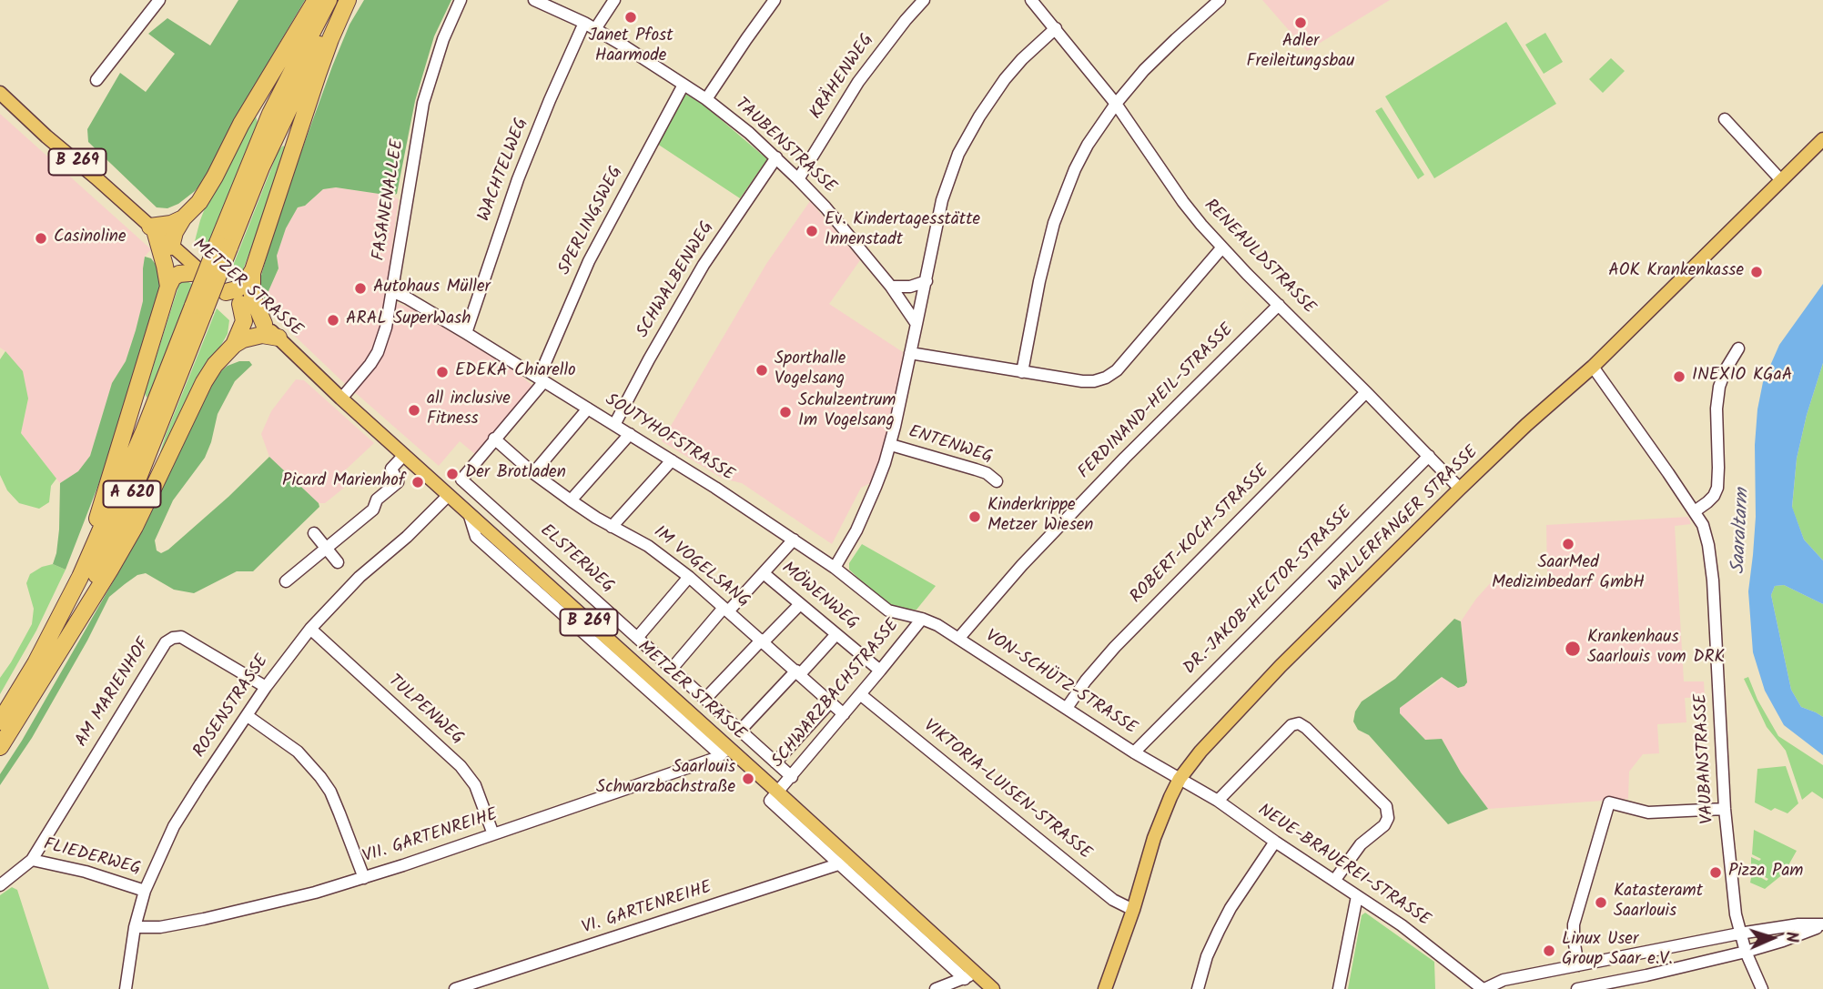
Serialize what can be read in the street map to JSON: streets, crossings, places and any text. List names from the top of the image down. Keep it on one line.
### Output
{"streets":{"highway":["A 620"],"main road":["B 269","METZER STRASSE","WALLERFANGER STRASSE"],"street":["KRÄHENWEG","TAUBENSTRASSE","WACHTELWEG","FASANENALLEE","SPERLINGSWEG","RENEAULDSTRASSE","SCHWALBENWEG","FERDINAND-HEIL-STRASSE","SOUTYHOFSTRASSE","ENTENWEG","ROBERT-KOCH-STRASSE","ELSTERWEG","IM VOGELSANG","DR.-JAKOB-HECTOR-STRASSE","MÖWENWEG","VON-SCHÜTZ-STRASSE","AM MARIENHOF","SCHWARZBACHSTRASSE","ROSENSTRASSE","TULPENWEG","VAUBANSTRASSE","VIKTORIA-LUISEN-STRASSE","VII. GARTENREIHE","FLIEDERWEG","NEUE-BRAUEREI-STRASSE","VI. GARTENREIHE"]},"crossings":[["KRÄHENWEG","TAUBENSTRASSE"],["TAUBENSTRASSE","WACHTELWEG"],["TAUBENSTRASSE","SPERLINGSWEG"],["TAUBENSTRASSE","SCHWALBENWEG"],["WACHTELWEG","SOUTYHOFSTRASSE"],["FASANENALLEE","METZER STRASSE"],["FASANENALLEE","SOUTYHOFSTRASSE"],["SPERLINGSWEG","SOUTYHOFSTRASSE"],["SPERLINGSWEG","ELSTERWEG"],["RENEAULDSTRASSE","FERDINAND-HEIL-STRASSE"],["RENEAULDSTRASSE","WALLERFANGER STRASSE"],["RENEAULDSTRASSE","ROBERT-KOCH-STRASSE"],["RENEAULDSTRASSE","DR.-JAKOB-HECTOR-STRASSE"],["SCHWALBENWEG","SOUTYHOFSTRASSE"],["METZER STRASSE","SCHWARZBACHSTRASSE"],["METZER STRASSE","ROSENSTRASSE"],["METZER STRASSE","VII. GARTENREIHE"],["METZER STRASSE","VI. GARTENREIHE"],["FERDINAND-HEIL-STRASSE","VON-SCHÜTZ-STRASSE"],["SOUTYHOFSTRASSE","ELSTERWEG"],["SOUTYHOFSTRASSE","VON-SCHÜTZ-STRASSE"],["SOUTYHOFSTRASSE","SCHWARZBACHSTRASSE"],["WALLERFANGER STRASSE","VON-SCHÜTZ-STRASSE"],["WALLERFANGER STRASSE","VAUBANSTRASSE"],["WALLERFANGER STRASSE","VIKTORIA-LUISEN-STRASSE"],["WALLERFANGER STRASSE","NEUE-BRAUEREI-STRASSE"],["ROBERT-KOCH-STRASSE","VON-SCHÜTZ-STRASSE"],["ELSTERWEG","IM VOGELSANG"],["ELSTERWEG","SCHWARZBACHSTRASSE"],["IM VOGELSANG","SCHWARZBACHSTRASSE"],["DR.-JAKOB-HECTOR-STRASSE","VON-SCHÜTZ-STRASSE"],["MÖWENWEG","SCHWARZBACHSTRASSE"],["VON-SCHÜTZ-STRASSE","SCHWARZBACHSTRASSE"],["VON-SCHÜTZ-STRASSE","NEUE-BRAUEREI-STRASSE"],["AM MARIENHOF","ROSENSTRASSE"],["AM MARIENHOF","FLIEDERWEG"],["SCHWARZBACHSTRASSE","VIKTORIA-LUISEN-STRASSE"],["ROSENSTRASSE","TULPENWEG"],["ROSENSTRASSE","VII. GARTENREIHE"],["ROSENSTRASSE","FLIEDERWEG"],["TULPENWEG","VII. GARTENREIHE"]],"water":["Saaraltarm"],"places":["Janet Pfost Haarmode","Adler Freileitungsbau","Ev. Kindertagesstätte Innenstadt","Casinoline","AOK Krankenkasse","Autohaus Müller","ARAL SuperWash","Sporthalle Vogelsang","EDEKA Chiarello","INEXIO KGaA","all inclusive Fitness","Schulzentrum Im Vogelsang","Der Brotladen","Picard Marienhof","Kinderkrippe Metzer Wiesen","SaarMed Medizinbedarf GmbH","Krankenhaus Saarlouis vom DRK","Saarlouis Schwarzbachstraße","Pizza Pam","Katasteramt Saarlouis","Linux User Group Saar e.V."],"north":"right"}
